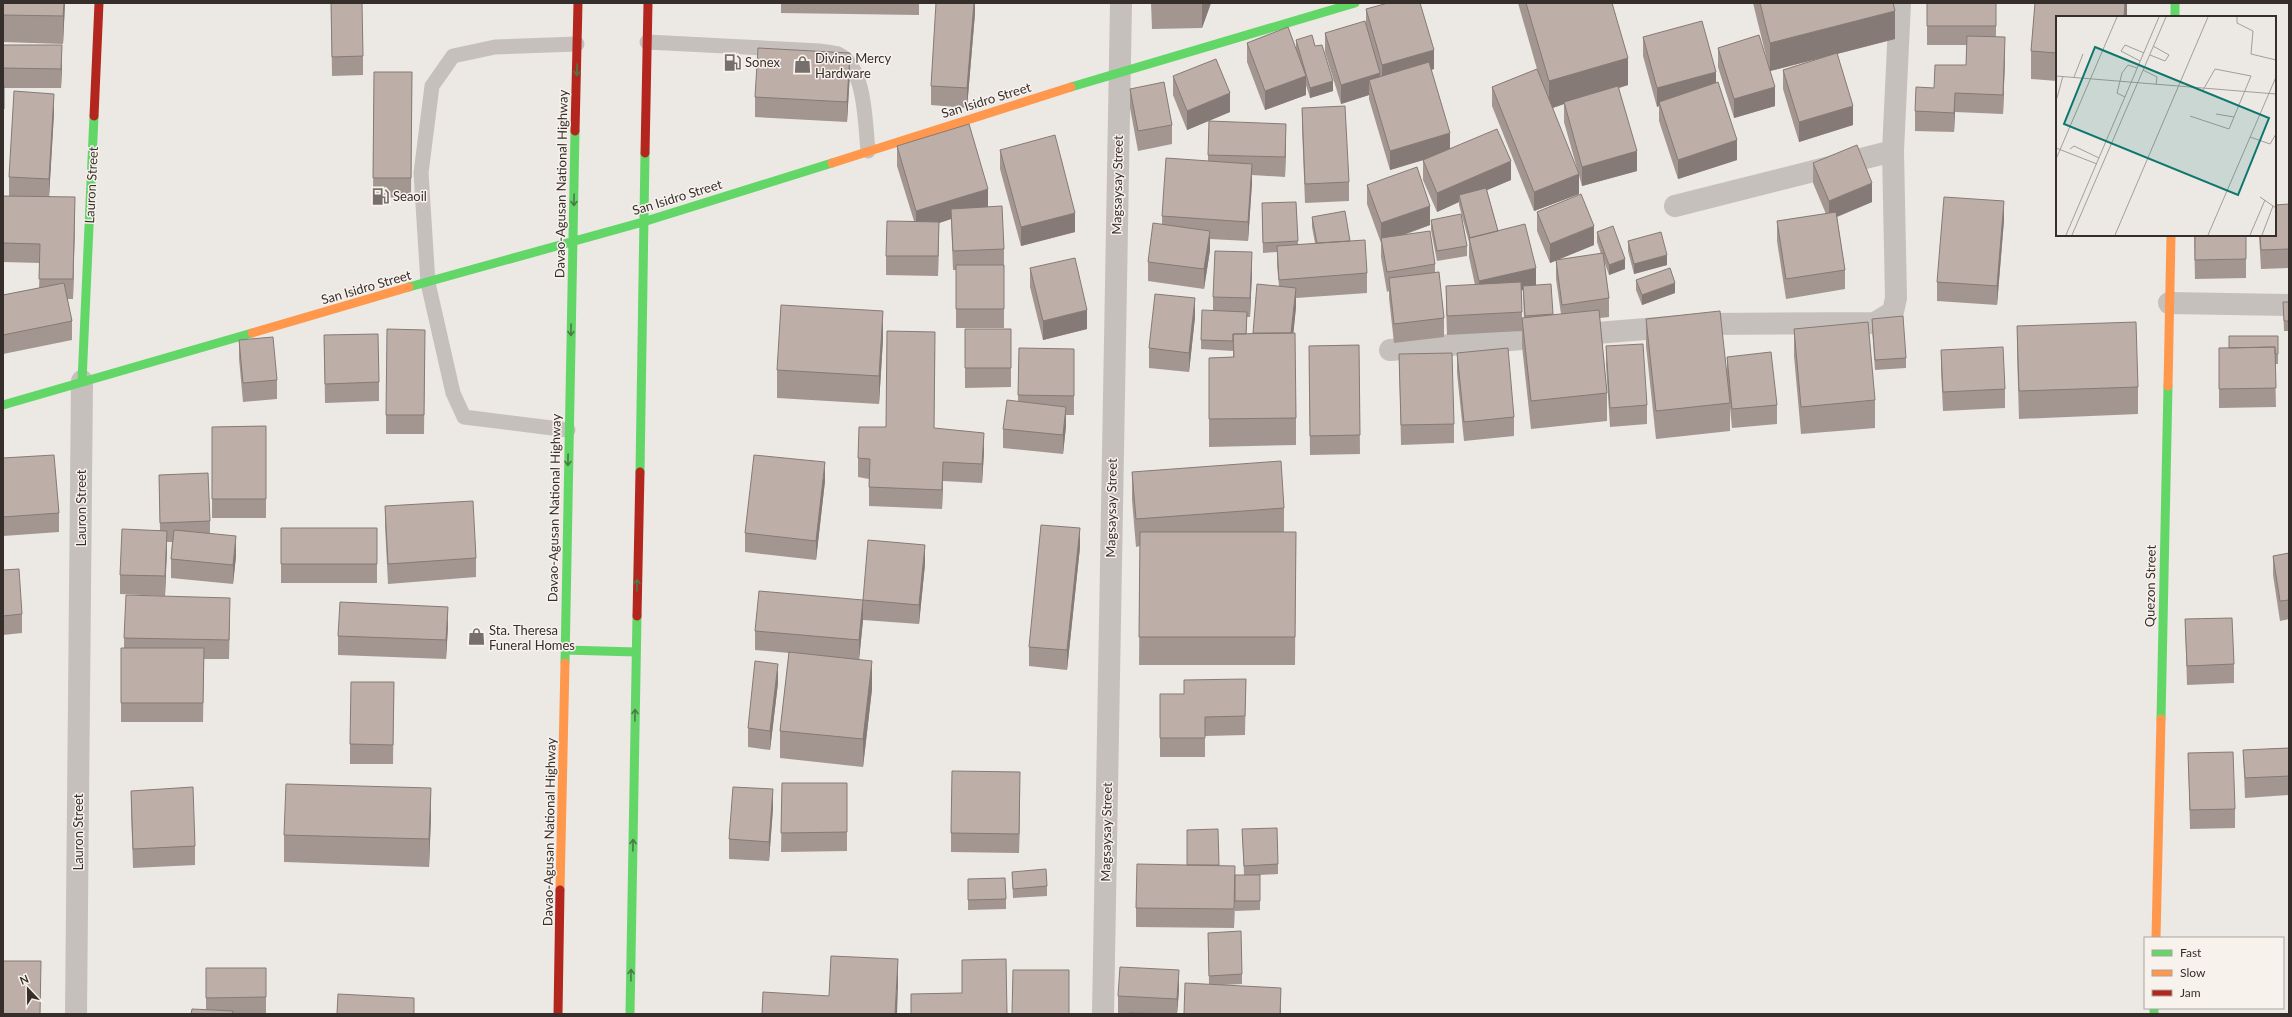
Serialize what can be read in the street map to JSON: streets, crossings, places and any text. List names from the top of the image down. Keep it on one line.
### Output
{"streets":{"main road":["San Isidro Street","Davao-Agusan National Highway","Lauron Street","Quezon Street"],"street":["Magsaysay Street"]},"crossings":[["San Isidro Street","Davao-Agusan National Highway"],["San Isidro Street","Lauron Street"],["San Isidro Street","Magsaysay Street"]],"places":{"fuel station":["Sonex","Seaoil"],"shop":["Divine Mercy Hardware","Sta. Theresa Funeral Homes"]},"legend":["Fast","Slow","Jam"],"north":"top"}
